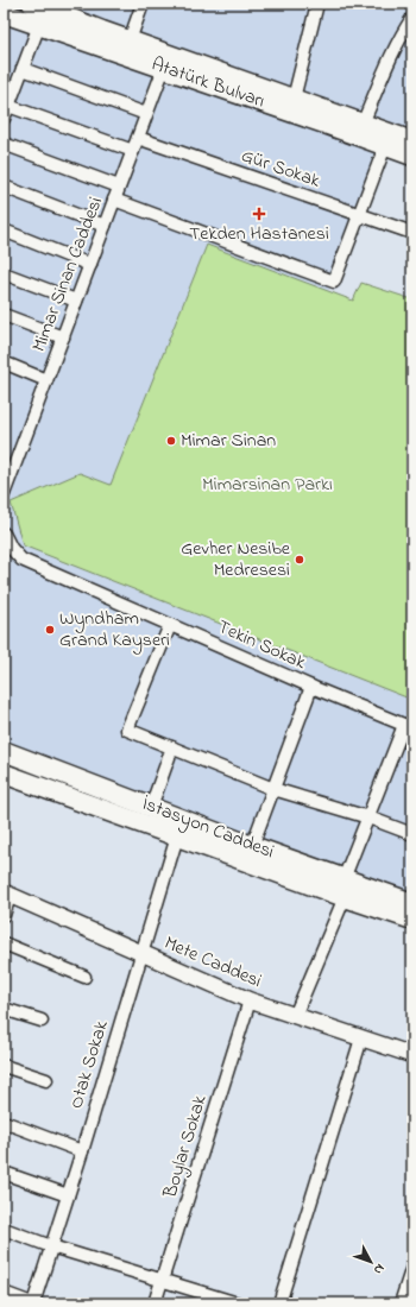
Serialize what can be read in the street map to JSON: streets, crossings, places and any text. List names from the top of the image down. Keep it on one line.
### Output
{"streets":{"main road":["Atatürk Bulvarı","İstasyon Caddesi"],"street":["Gür Sokak","Mimar Sinan Caddesi","Tekin Sokak","Mete Caddesi","Otak Sokak","Boylar Sokak"]},"crossings":[["Atatürk Bulvarı","Mimar Sinan Caddesi"],["Gür Sokak","Mimar Sinan Caddesi"],["İstasyon Caddesi","Otak Sokak"],["Mete Caddesi","Otak Sokak"],["Mete Caddesi","Boylar Sokak"]],"parks":["Mimarsinan Parkı"],"places":{"health":["Tekden Hastanesi"],"other":["Mimar Sinan","Gevher Nesibe Medresesi","Wyndham Grand Kayseri"]},"north":"bottom right"}
